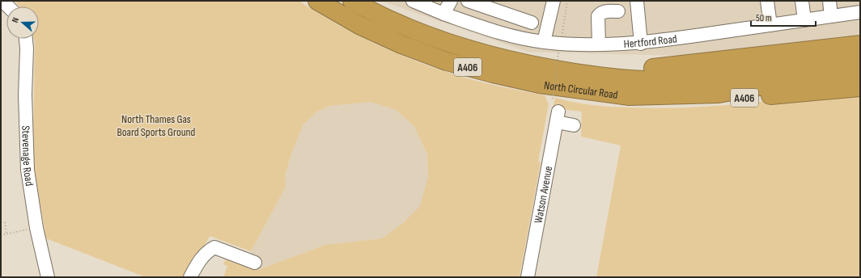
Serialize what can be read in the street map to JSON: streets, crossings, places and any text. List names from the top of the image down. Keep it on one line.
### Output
{"streets":{"highway":["A406","North Circular Road"],"street":["Hertford Road","Stevenage Road","Watson Avenue"]},"crossings":[["A406","North Circular Road"]],"parks":["North Thames Gas Board Sports Ground"],"scale_bar":"50 m","north":"left"}
